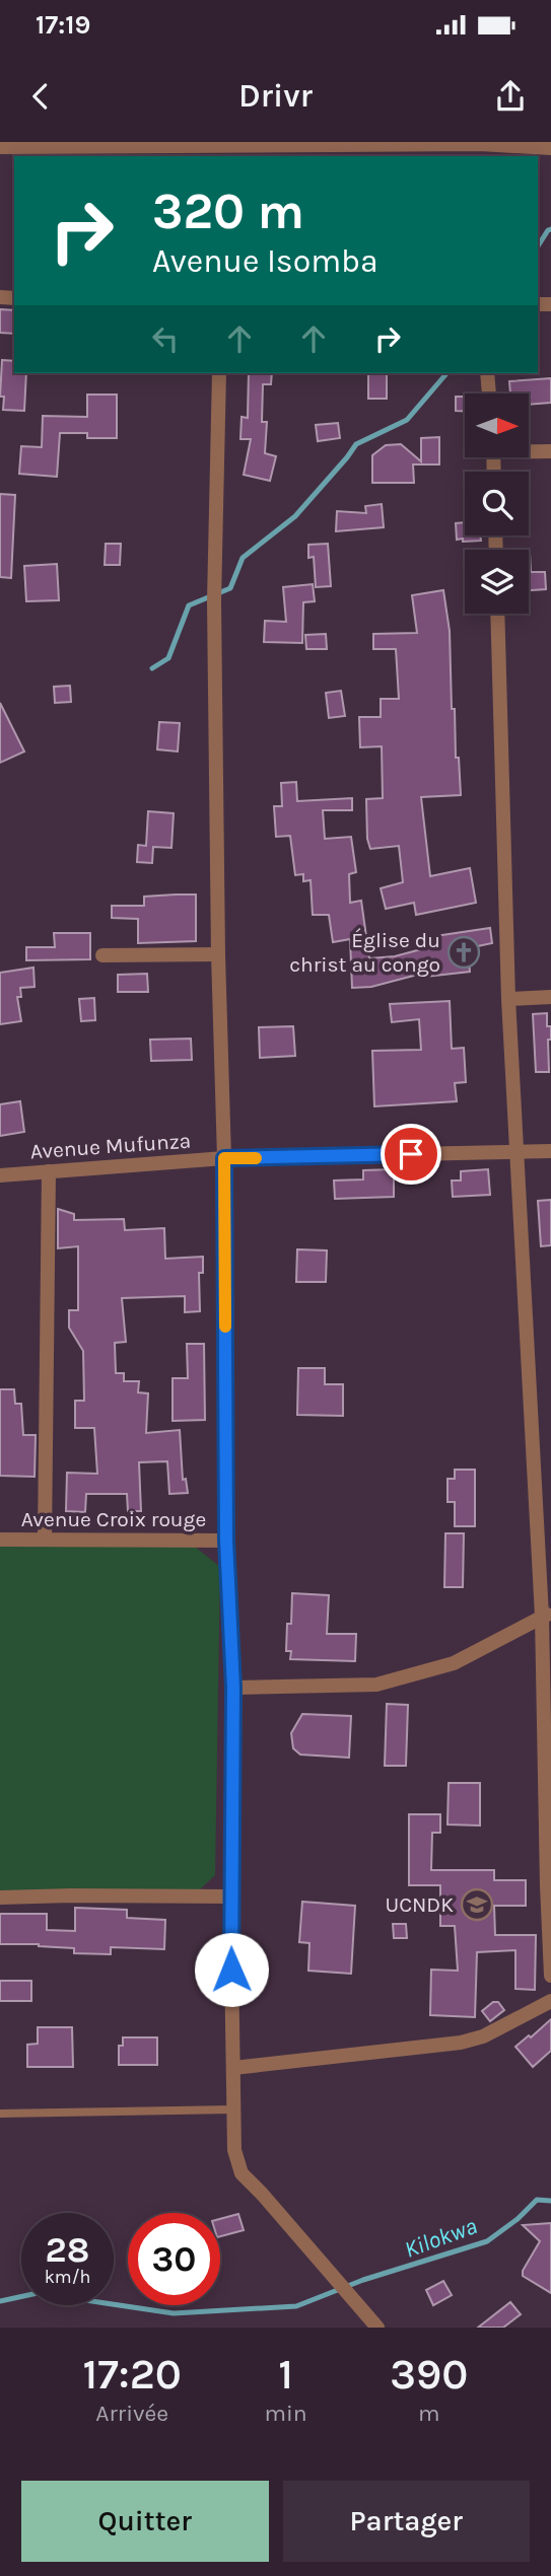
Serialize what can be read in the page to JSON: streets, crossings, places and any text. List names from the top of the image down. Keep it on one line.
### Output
{"streets":{"street":["Avenue Mufunza","Avenue Croix rouge"]},"water":["Kilokwa"],"places":{"church":["Église du christ au congo"],"school or university":["UCNDK"]},"north":"right","page":{"status":"17:19","header":"Drivr","turn":["320 m","Avenue Isomba"],"speed":"28 km/h","limit":"30","eta":["17:20","Arrivée","1","min","390","m"],"buttons":["Quitter","Partager"]}}
